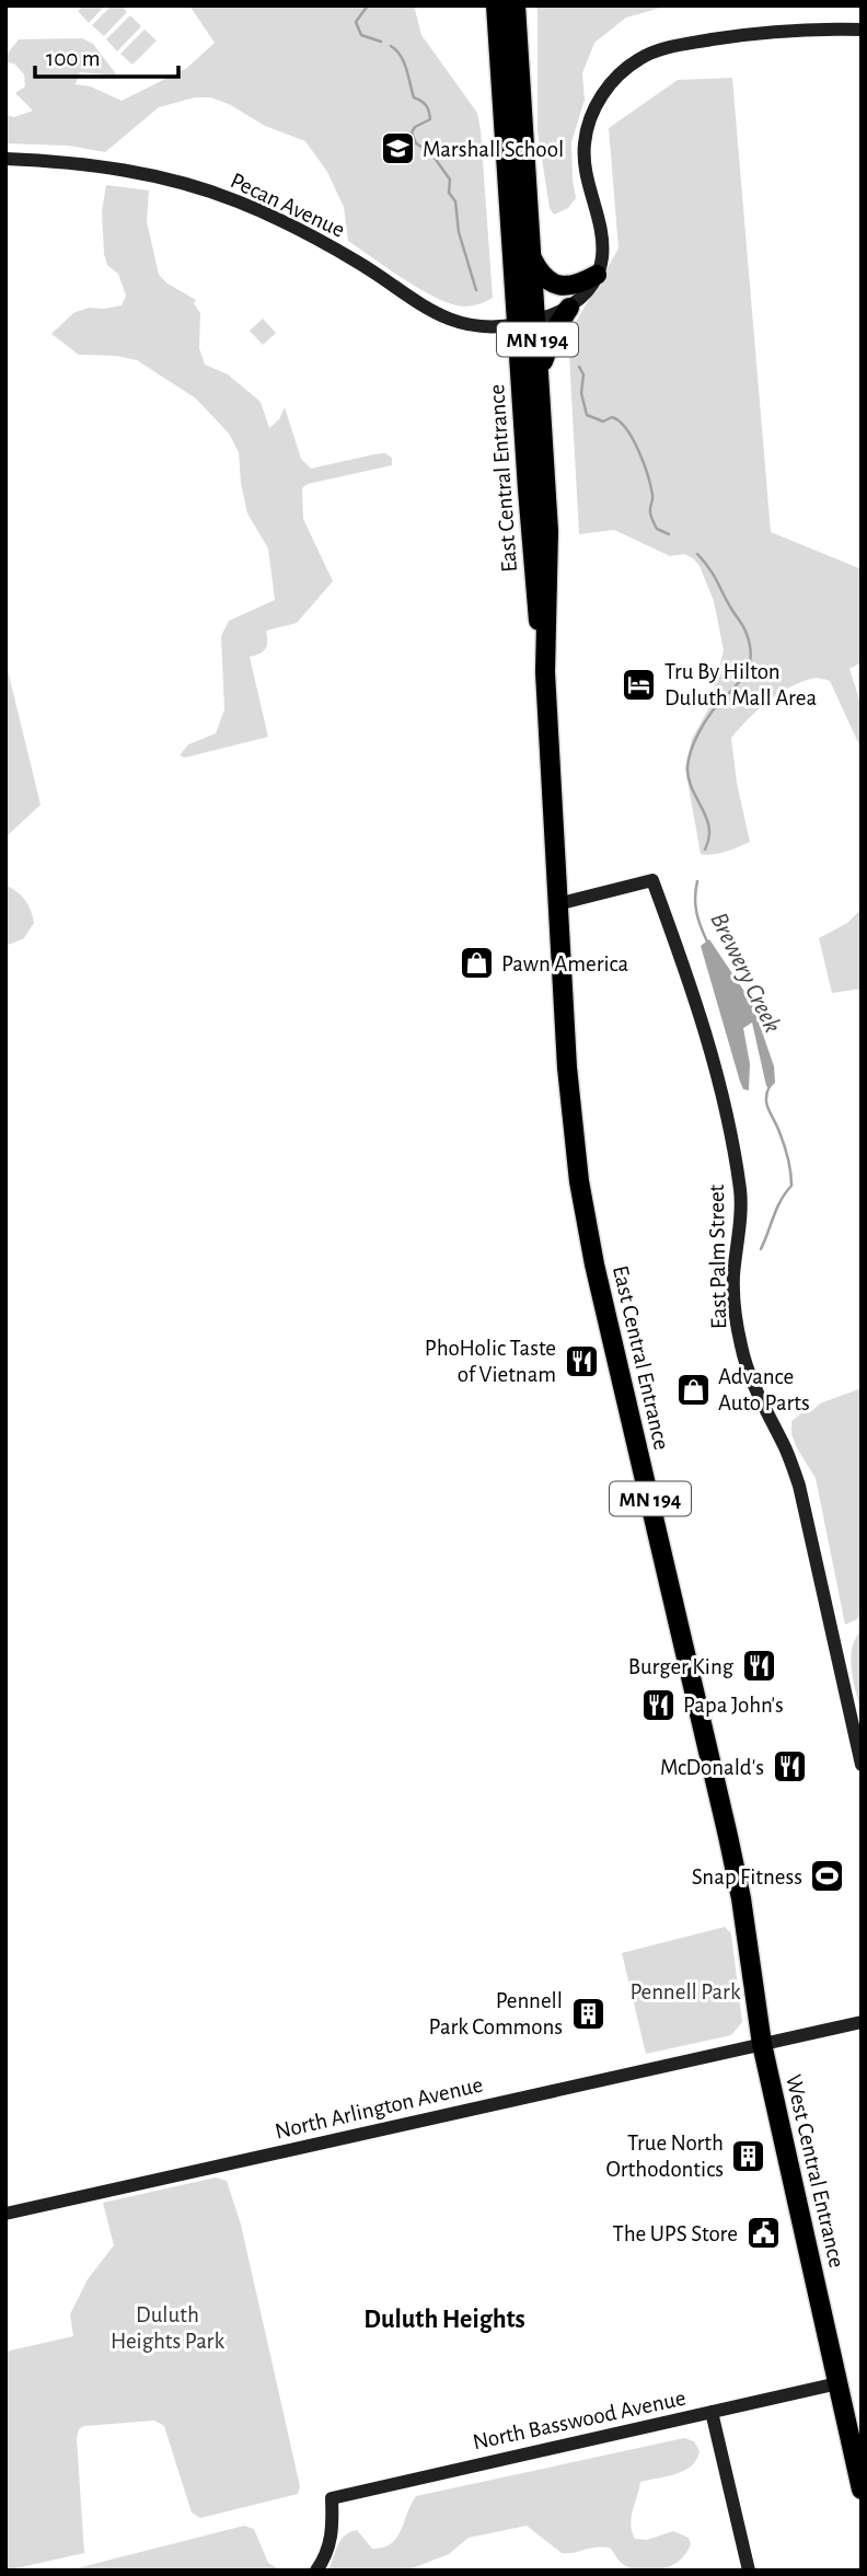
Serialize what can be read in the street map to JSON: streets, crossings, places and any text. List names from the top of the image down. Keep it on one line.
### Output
{"streets":{"highway":["MN 194","East Central Entrance","West Central Entrance"],"street":["Pecan Avenue","East Palm Street","North Arlington Avenue","North Basswood Avenue"]},"crossings":[["Pecan Avenue","East Central Entrance"],["East Central Entrance","East Palm Street"],["East Central Entrance","North Arlington Avenue"],["East Central Entrance","West Central Entrance"],["North Arlington Avenue","West Central Entrance"],["West Central Entrance","North Basswood Avenue"]],"districts":["Duluth Heights"],"water":["Brewery Creek"],"parks":["Pennell Park","Duluth Heights Park"],"places":{"school or university":["Marshall School"],"hotel":["Tru By Hilton Duluth Mall Area"],"shop":["Pawn America","Advance Auto Parts"],"restaurant":["PhoHolic Taste of Vietnam","Burger King","Papa John's","McDonald's"],"sports":["Snap Fitness"],"building":["Pennell Park Commons","True North Orthodontics"],"public building":["The UPS Store"]},"scale_bar":"100 m"}
